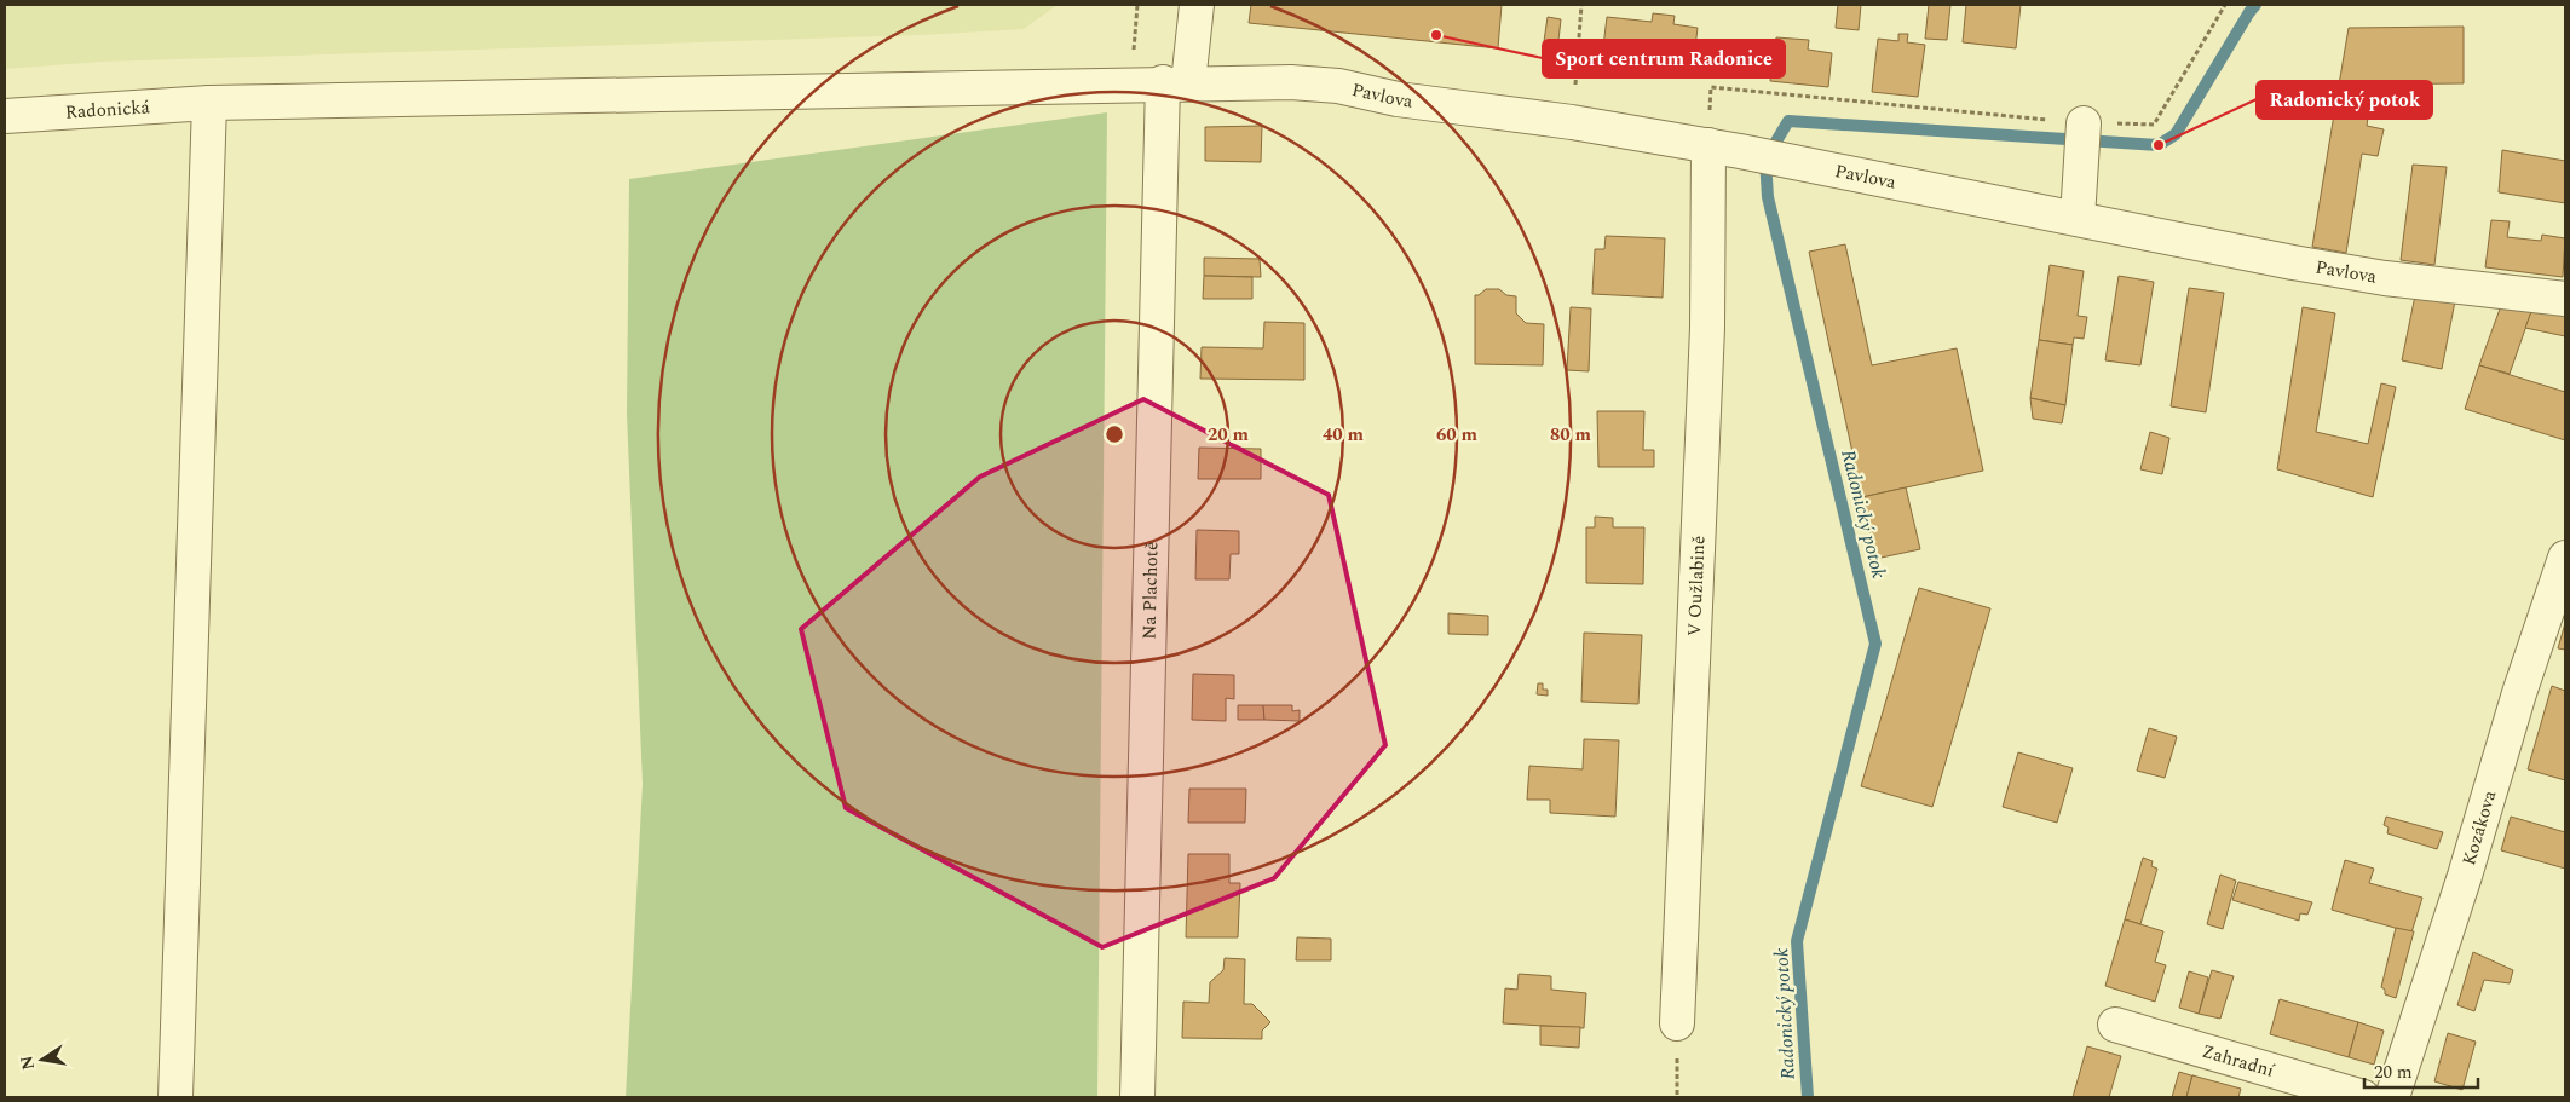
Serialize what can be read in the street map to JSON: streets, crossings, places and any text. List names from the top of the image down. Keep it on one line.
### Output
{"streets":{"street":["Pavlova","Radonická","V Oužlabině","Na Plachotě","Kozákova","Zahradní"]},"crossings":[["Pavlova","Radonická"],["Pavlova","V Oužlabině"],["Pavlova","Na Plachotě"]],"water":["Radonický potok"],"places":["Sport centrum Radonice","Radonický potok"],"scale_bar":"20 m","north":"left","rings":["20 m","40 m","60 m","80 m"]}
